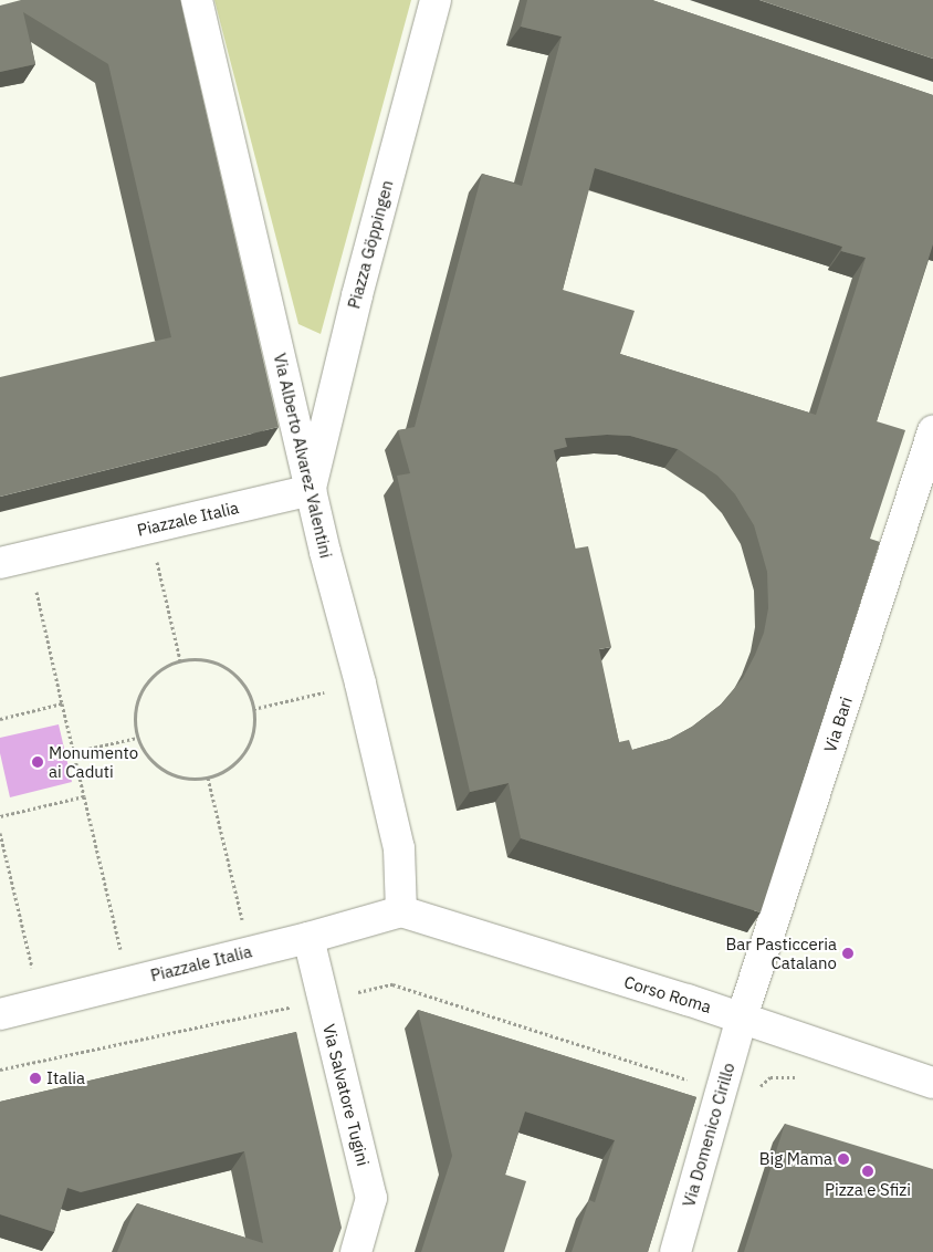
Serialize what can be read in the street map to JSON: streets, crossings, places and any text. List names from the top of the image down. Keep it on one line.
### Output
{"streets":{"street":["Piazza Göppingen","Via Alberto Alvarez Valentini","Piazzale Italia","Via Bari","Corso Roma","Via Salvatore Tugini","Via Domenico Cirillo"]},"crossings":[["Piazza Göppingen","Via Alberto Alvarez Valentini"],["Piazza Göppingen","Piazzale Italia"],["Via Alberto Alvarez Valentini","Piazzale Italia"],["Via Alberto Alvarez Valentini","Corso Roma"],["Piazzale Italia","Corso Roma"],["Piazzale Italia","Via Salvatore Tugini"],["Via Bari","Corso Roma"],["Via Bari","Via Domenico Cirillo"],["Corso Roma","Via Domenico Cirillo"]],"places":["Monumento ai Caduti","Bar Pasticceria Catalano","Italia","Big Mama","Pizza e Sfizi"]}
